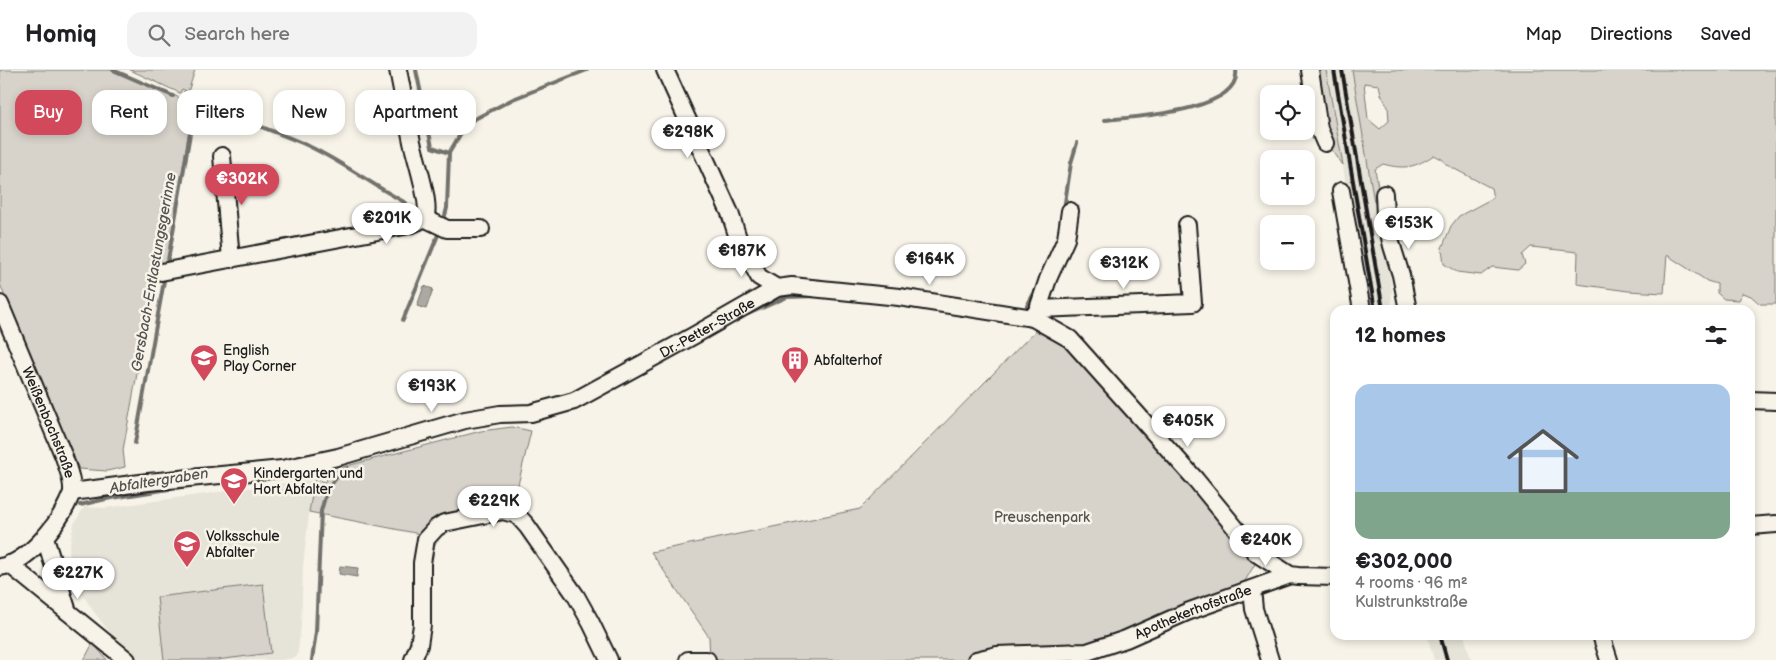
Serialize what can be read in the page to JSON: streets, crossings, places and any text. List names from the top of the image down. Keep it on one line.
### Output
{"streets":{"street":["Dr.-Petter-Straße","Weißenbachstraße","Apothekerhofstraße"]},"crossings":[["Dr.-Petter-Straße","Weißenbachstraße"],["Dr.-Petter-Straße","Apothekerhofstraße"]],"water":["Gersbach-Entlastungsgerinne","Abfaltergraben"],"parks":["Preuschenpark"],"places":{"school or university":["English Play Corner","Kindergarten und Hort Abfalter","Volksschule Abfalter"],"building":["Abfalterhof"]},"page":{"header":"Homiq","search":"Search here","nav":["Map","Directions","Saved"],"map_buttons":["+","−"],"chip":["Buy","Rent","Filters","New","Apartment"],"price":["€298K","€302K","€201K","€153K","€187K","€164K","€312K","€193K","€405K","€229K","€240K","€227K"],"heading":"12 homes","list":[{"name":"€302,000","note":"4 rooms · 96 m² · Kulstrunkstraße"}]}}
